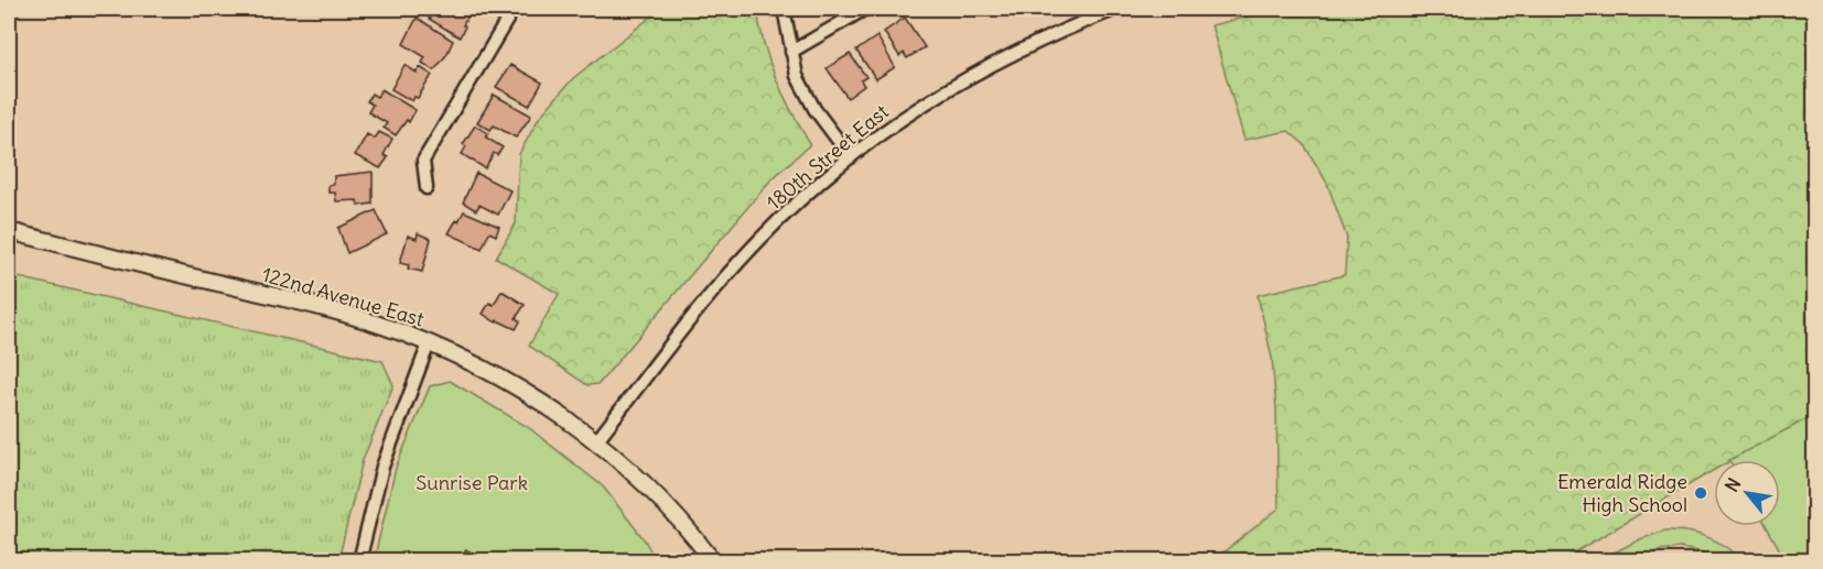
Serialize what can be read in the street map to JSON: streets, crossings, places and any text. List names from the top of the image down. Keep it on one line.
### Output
{"streets":{"street":["180th Street East","122nd Avenue East"]},"crossings":[["180th Street East","122nd Avenue East"]],"parks":["Sunrise Park"],"places":["Emerald Ridge High School"],"north":"top left"}
